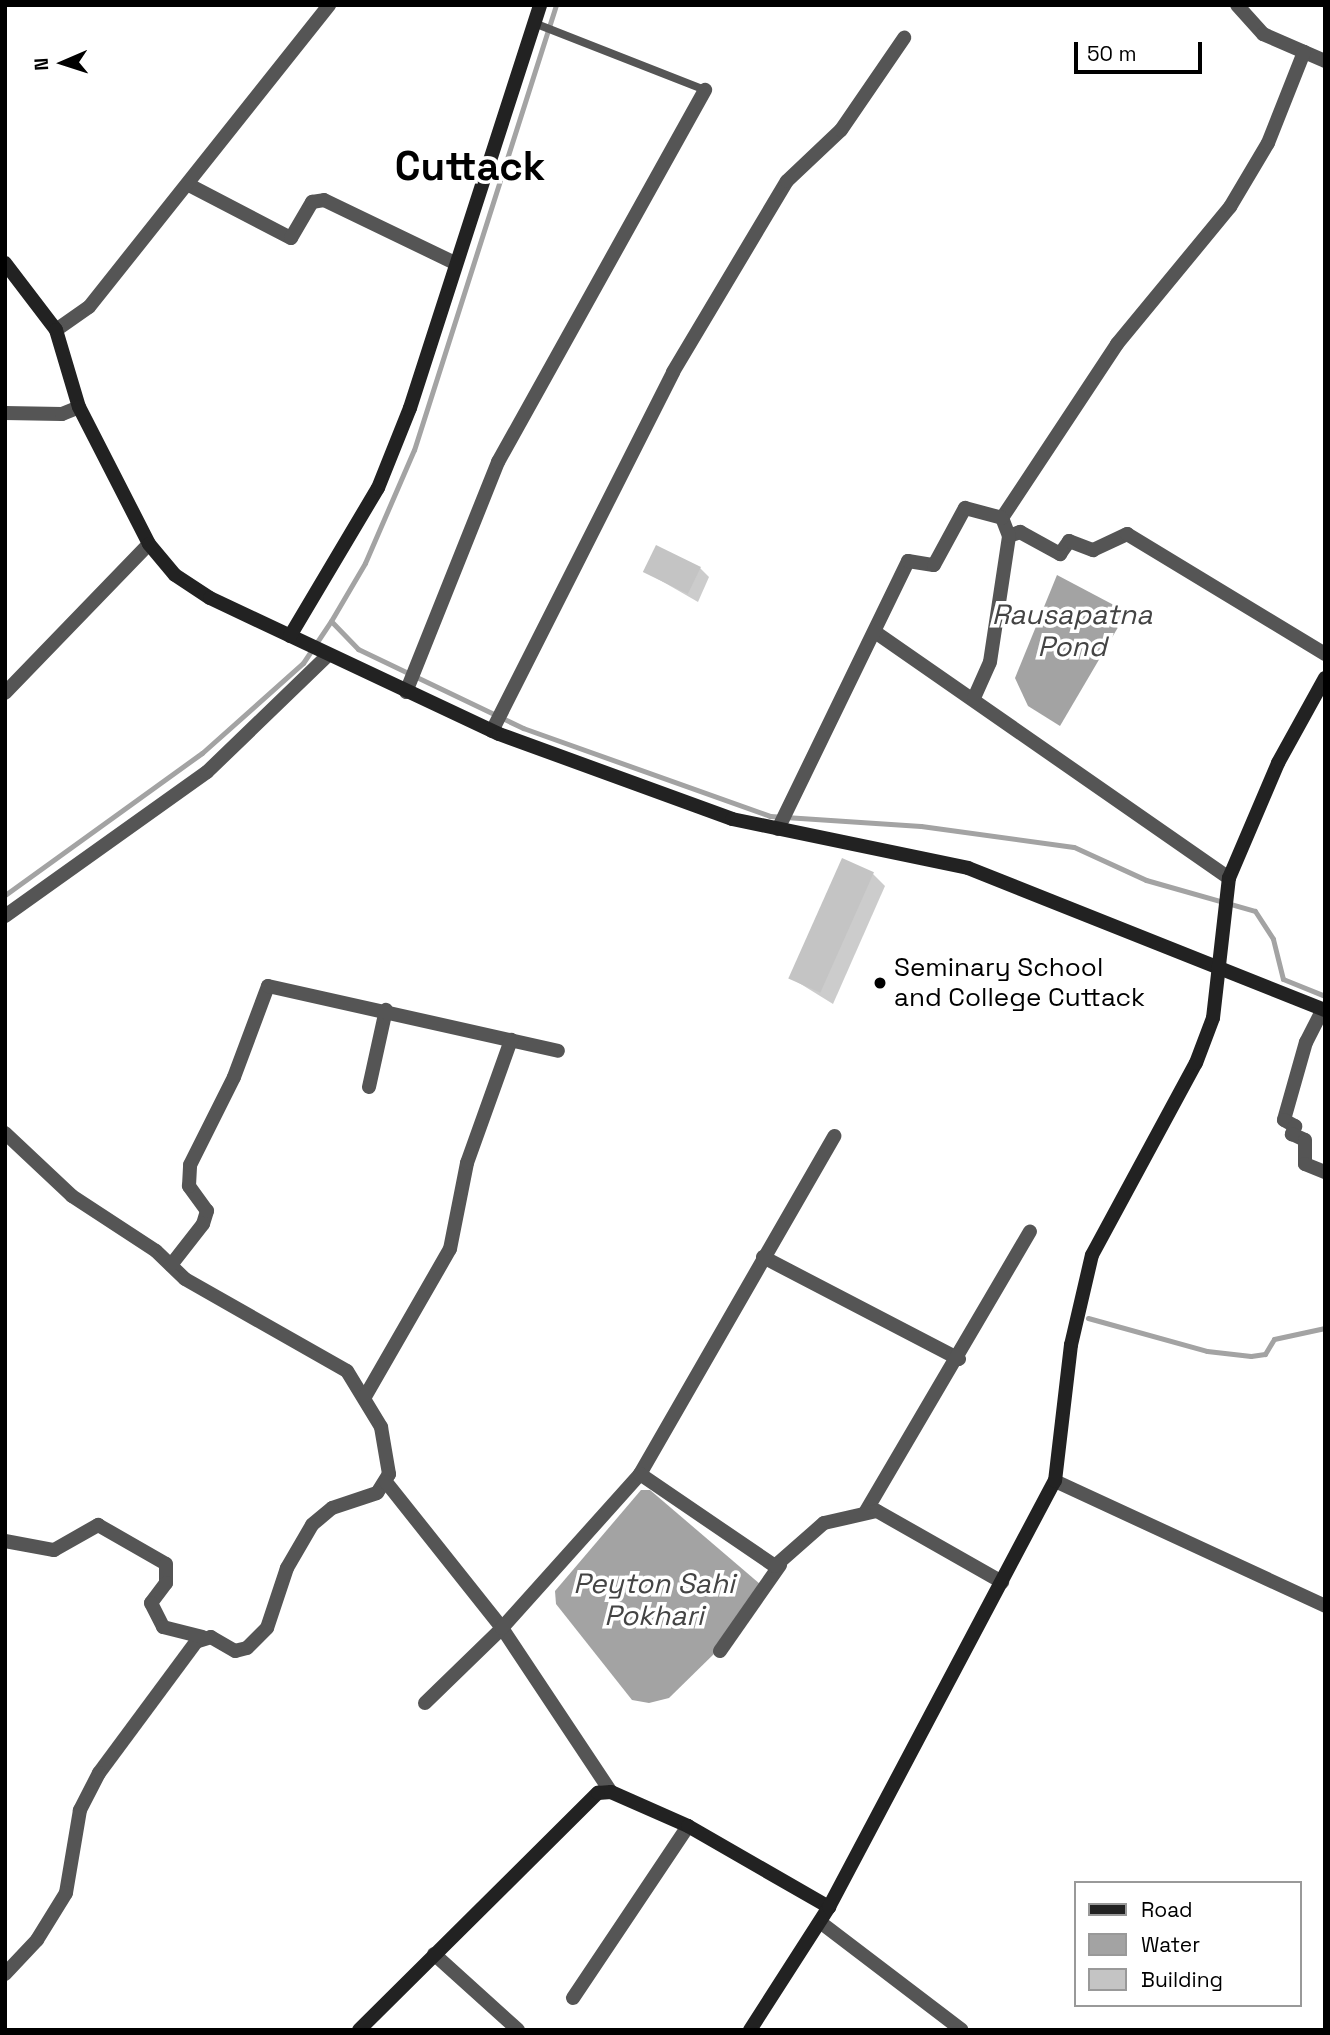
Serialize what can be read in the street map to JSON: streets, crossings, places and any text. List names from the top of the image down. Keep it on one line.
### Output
{"districts":["Cuttack"],"water":["Rausapatna Pond","Peyton Sahi Pokhari"],"places":["Seminary School and College Cuttack"],"legend":["Road","Water","Building"],"scale_bar":"50 m","north":"left"}
